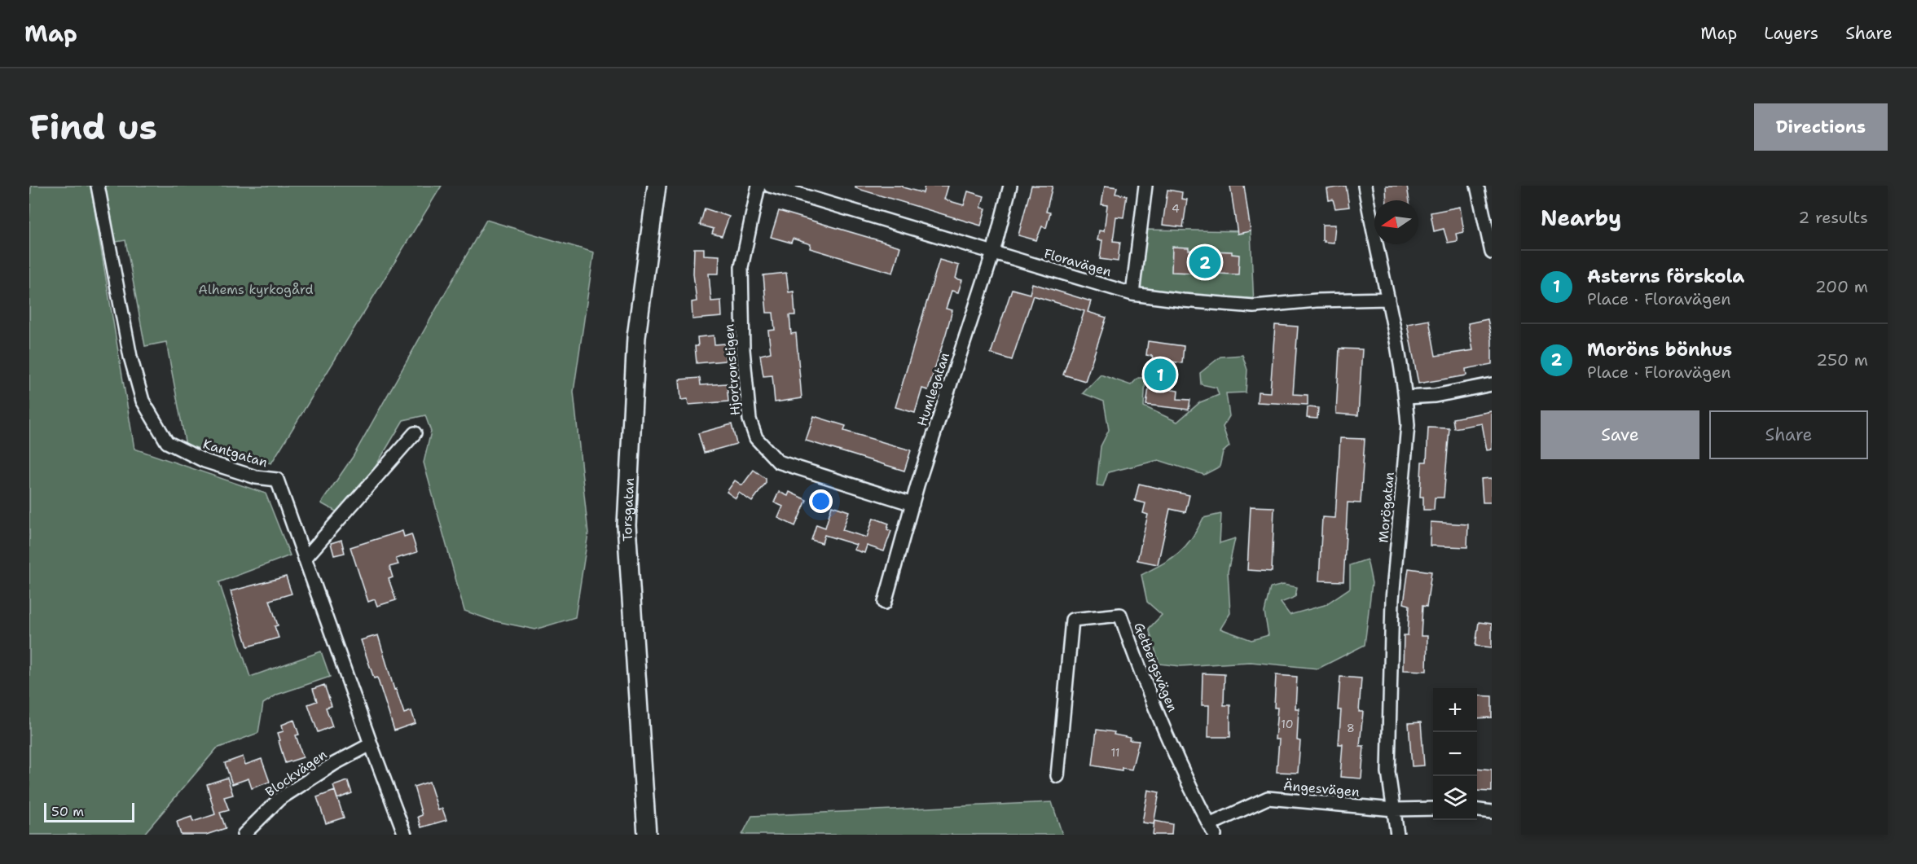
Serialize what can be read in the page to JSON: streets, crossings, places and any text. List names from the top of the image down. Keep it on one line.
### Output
{"streets":{"main road":["Torsgatan"],"street":["Floravägen","Hjortronstigen","Humlegatan","Kantgatan","Morögatan","Getbergsvägen","Blockvägen","Ängesvägen"]},"crossings":[["Floravägen","Humlegatan"],["Floravägen","Morögatan"],["Hjortronstigen","Humlegatan"],["Kantgatan","Blockvägen"],["Morögatan","Ängesvägen"],["Getbergsvägen","Ängesvägen"]],"parks":["Alhems kyrkogård"],"house_numbers":["4","10","8","11"],"scale_bar":"50 m","north":"left","page":{"header":"Map","nav":["Map","Layers","Share"],"buttons":["Directions",["Save","Share"]],"title":"Find us","heading":["Nearby","2 results"],"pins":["2","1"],"list":[{"mark":"1","name":"Asterns förskola","note":"Place · Floravägen","value":"200 m"},{"mark":"2","name":"Moröns bönhus","note":"Place · Floravägen","value":"250 m"}],"map_buttons":["+","−"],"scale":"50 m"}}
